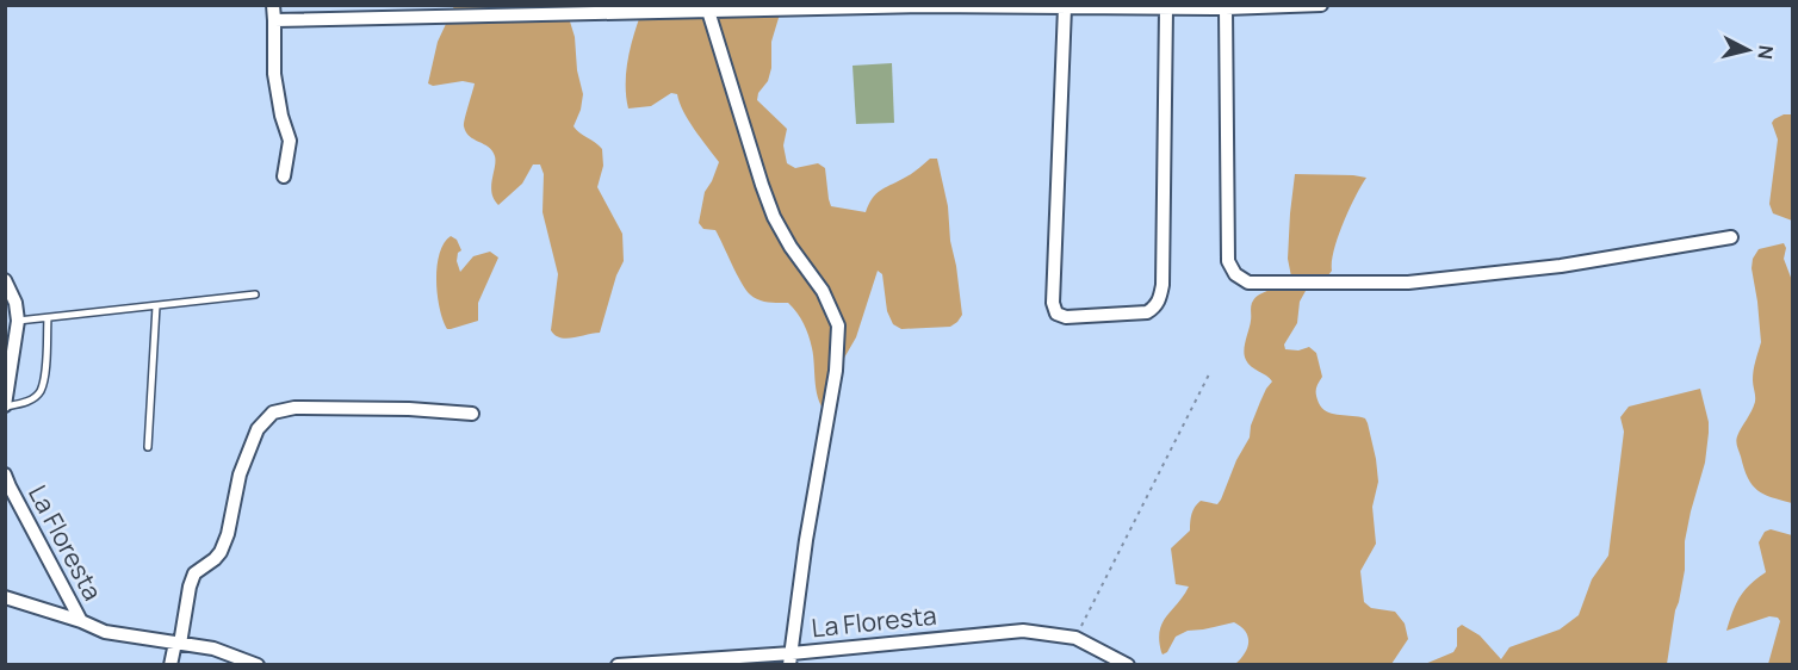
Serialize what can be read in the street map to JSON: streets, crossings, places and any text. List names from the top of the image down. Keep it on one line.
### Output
{"streets":{"street":["La Floresta"]},"north":"right"}
